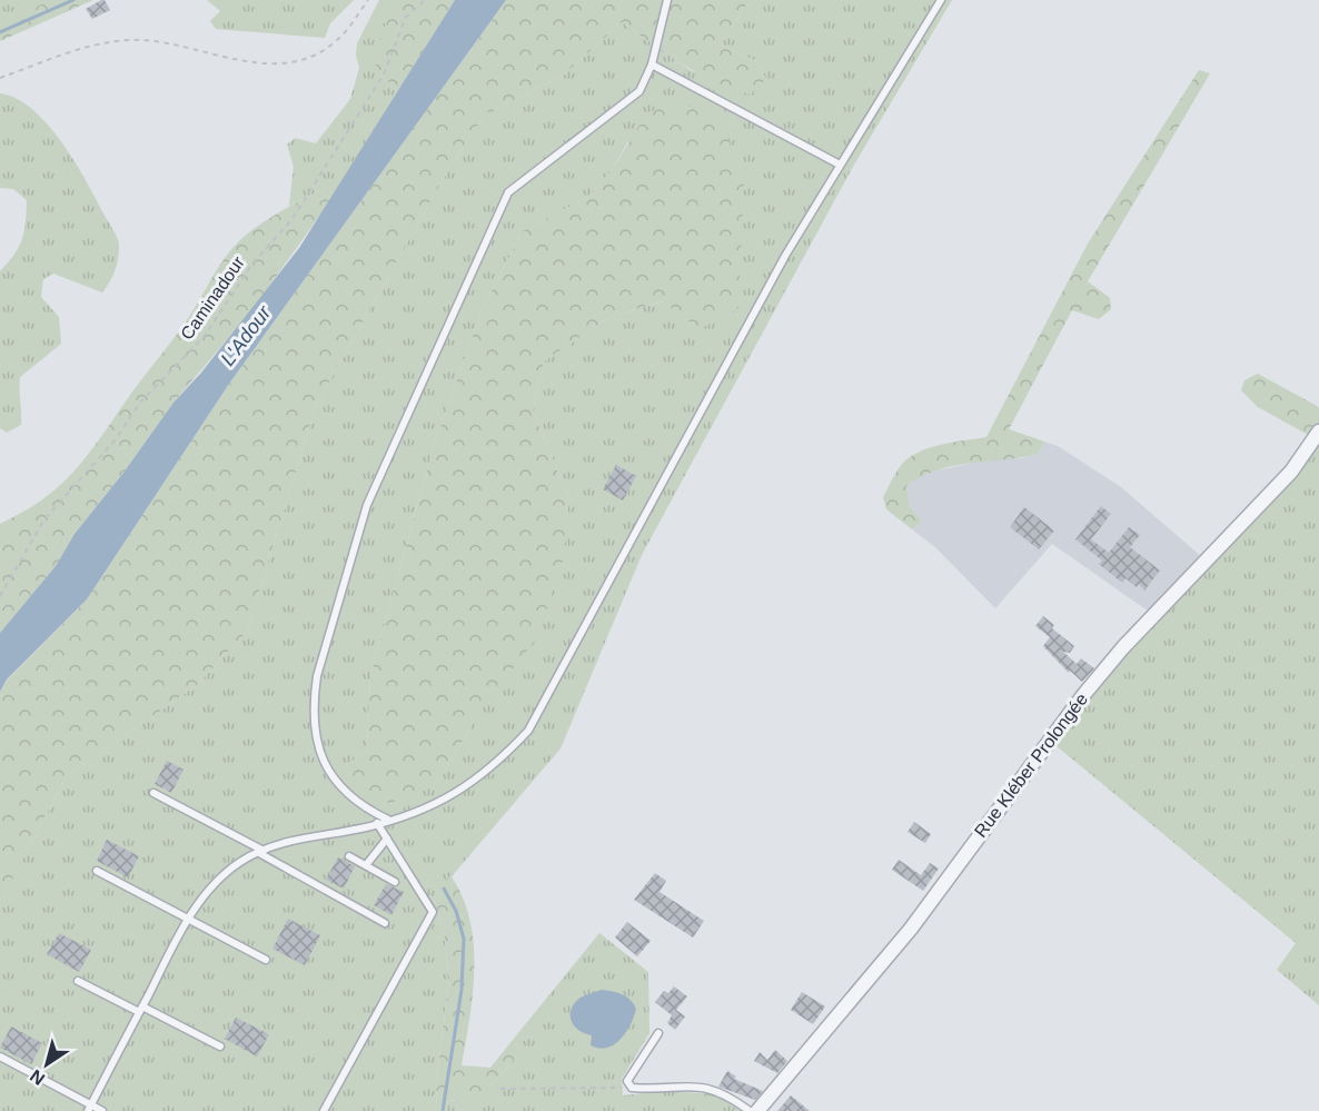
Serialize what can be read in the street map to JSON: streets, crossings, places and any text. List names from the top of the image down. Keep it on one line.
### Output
{"streets":{"street":["Rue Kléber Prolongée"],"path":["Caminadour"]},"water":["L'Adour"],"north":"bottom left"}
